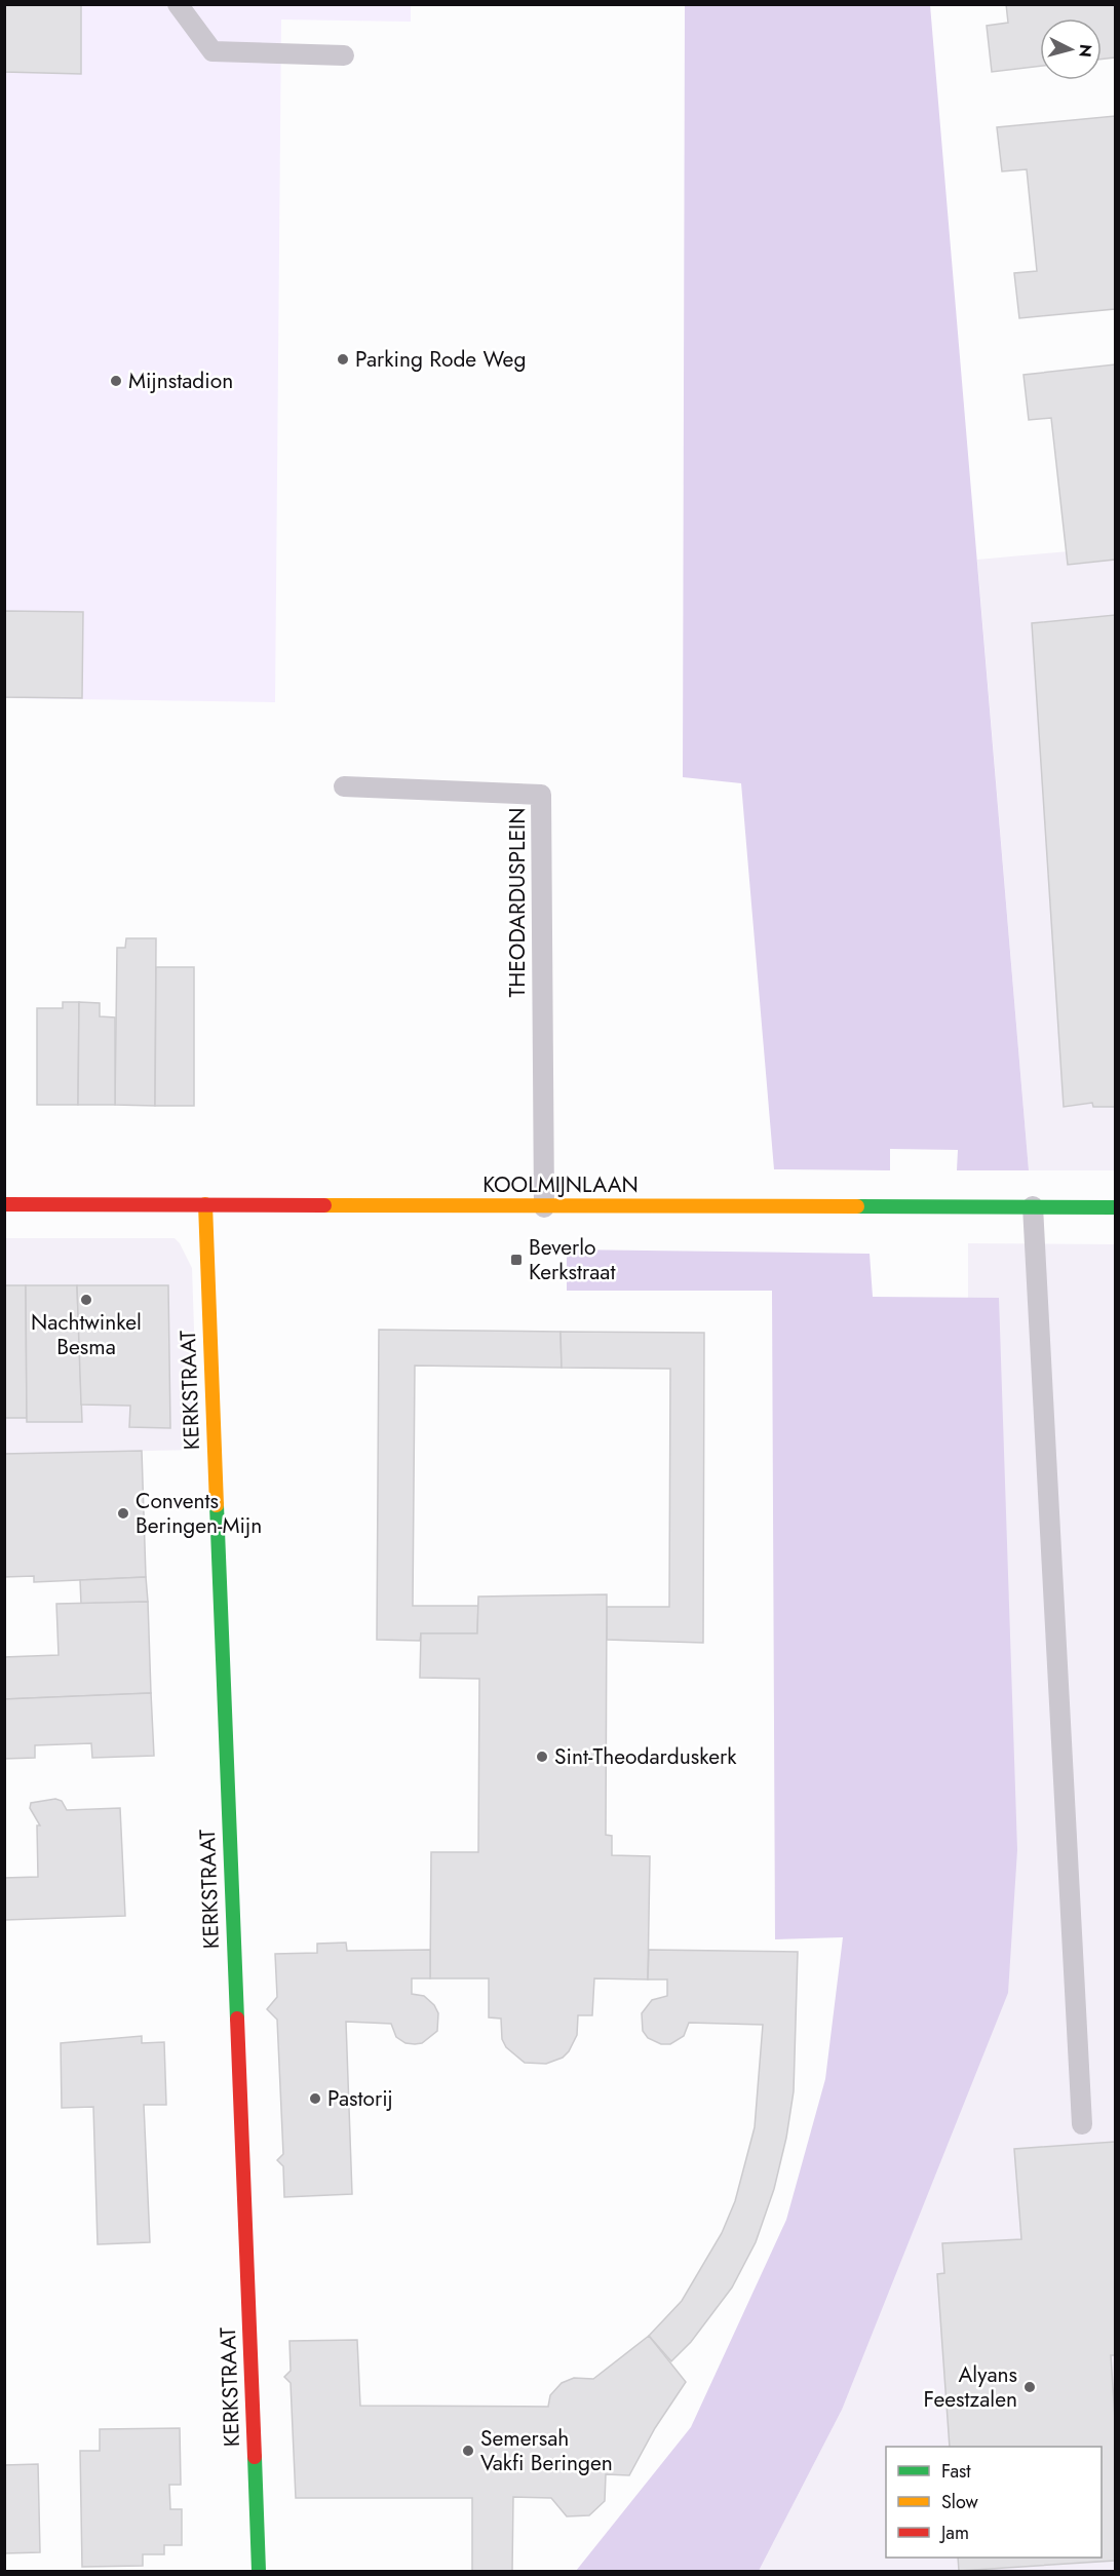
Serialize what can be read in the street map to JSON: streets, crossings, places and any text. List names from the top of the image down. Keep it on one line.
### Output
{"streets":{"street":["KOOLMIJNLAAN","KERKSTRAAT"],"lane":["THEODARDUSPLEIN"]},"crossings":[["THEODARDUSPLEIN","KOOLMIJNLAAN"],["KOOLMIJNLAAN","KERKSTRAAT"]],"places":{"other":["Parking Rode Weg","Mijnstadion","Nachtwinkel Besma","Convents Beringen-Mijn","Sint-Theodarduskerk","Pastorij","Alyans Feestzalen","Semersah Vakfi Beringen"],"transit":["Beverlo Kerkstraat"]},"legend":["Fast","Slow","Jam"],"north":"right"}
